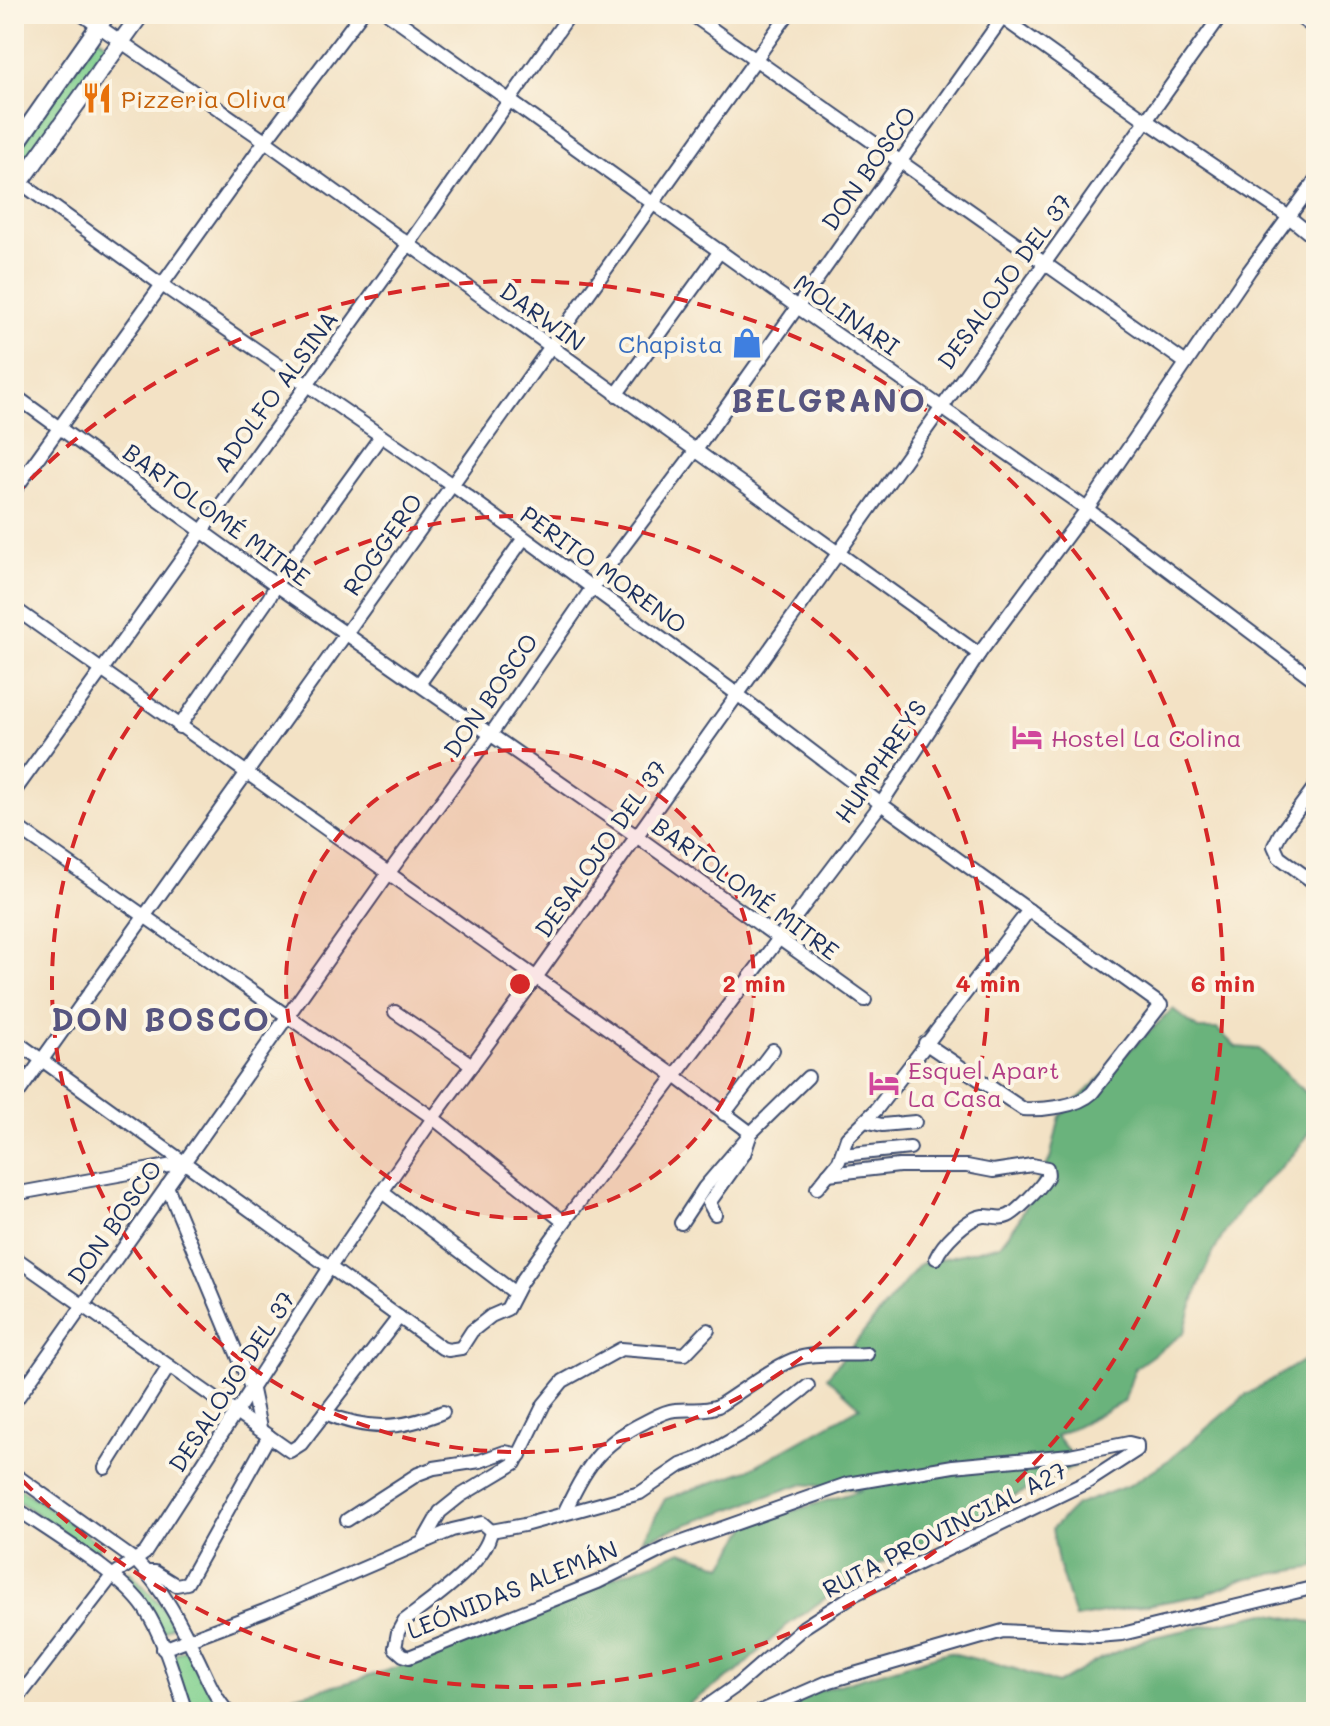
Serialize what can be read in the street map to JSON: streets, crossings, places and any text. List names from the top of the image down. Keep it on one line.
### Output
{"streets":{"street":["DON BOSCO","DESALOJO DEL 37","MOLINARI","DARWIN","ADOLFO ALSINA","BARTOLOMÉ MITRE","ROGGERO","PERITO MORENO","HUMPHREYS","RUTA PROVINCIAL A27","LEÓNIDAS ALEMÁN"]},"crossings":[["DON BOSCO","MOLINARI"],["DON BOSCO","DARWIN"],["DON BOSCO","BARTOLOMÉ MITRE"],["DON BOSCO","PERITO MORENO"],["DESALOJO DEL 37","MOLINARI"],["DESALOJO DEL 37","DARWIN"],["DESALOJO DEL 37","BARTOLOMÉ MITRE"],["DESALOJO DEL 37","PERITO MORENO"],["MOLINARI","ADOLFO ALSINA"],["MOLINARI","ROGGERO"],["MOLINARI","HUMPHREYS"],["DARWIN","ADOLFO ALSINA"],["DARWIN","ROGGERO"],["DARWIN","HUMPHREYS"],["ADOLFO ALSINA","BARTOLOMÉ MITRE"],["ADOLFO ALSINA","PERITO MORENO"],["BARTOLOMÉ MITRE","ROGGERO"],["BARTOLOMÉ MITRE","HUMPHREYS"],["ROGGERO","PERITO MORENO"],["PERITO MORENO","HUMPHREYS"],["RUTA PROVINCIAL A27","LEÓNIDAS ALEMÁN"]],"districts":["BELGRANO","DON BOSCO"],"places":{"restaurant":["Pizzeria Oliva"],"shop":["Chapista"],"hotel":["Hostel La Colina","Esquel Apart La Casa"]},"rings":["2 min","4 min","6 min"]}
